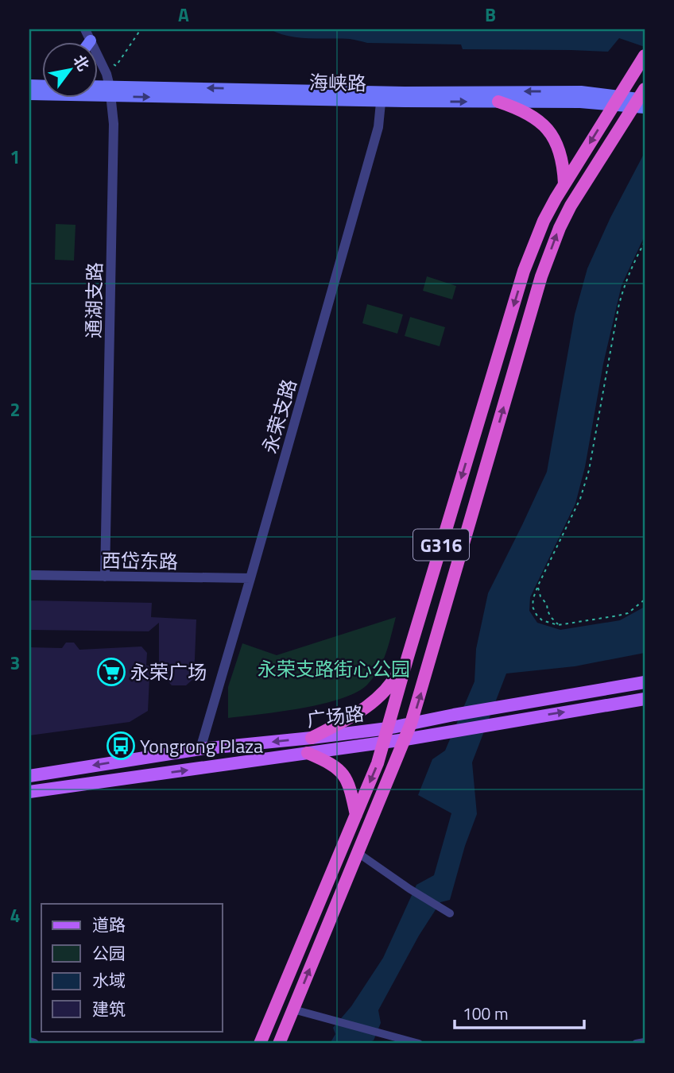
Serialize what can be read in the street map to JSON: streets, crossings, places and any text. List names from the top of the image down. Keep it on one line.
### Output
{"streets":{"highway":["G316"],"main road":["海峡路","广场路"],"street":["通湖支路","永荣支路","西岱东路"]},"crossings":[["海峡路","通湖支路"],["海峡路","永荣支路"],["海峡路","G316"],["通湖支路","西岱东路"],["永荣支路","西岱东路"],["永荣支路","广场路"],["G316","广场路"]],"parks":["永荣支路街心公园"],"places":{"supermarket":["永荣广场"],"bus stop":["Yongrong Plaza"]},"legend":["道路","公园","水域","建筑"],"scale_bar":"100 m","north":"top right","grid":{"columns":["A","B"],"rows":["1","2","3","4"]}}
